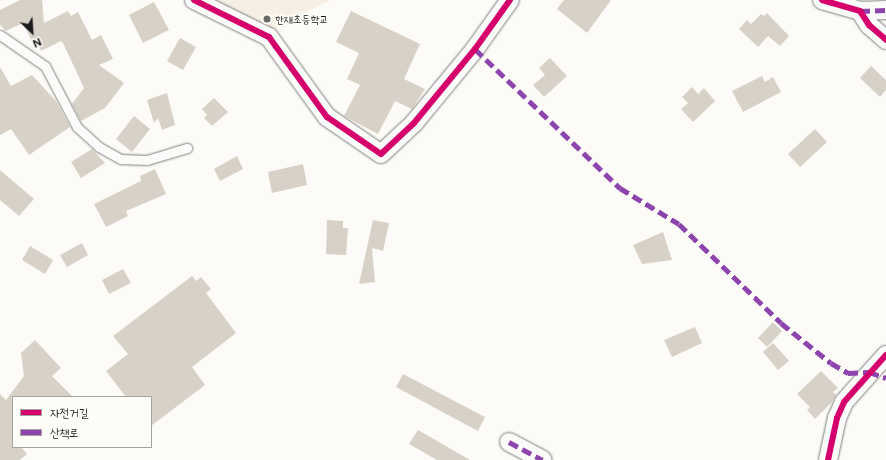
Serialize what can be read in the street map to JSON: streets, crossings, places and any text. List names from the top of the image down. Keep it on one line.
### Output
{"places":["한재초등학교"],"legend":["자전거길","산책로"],"north":"bottom right"}
